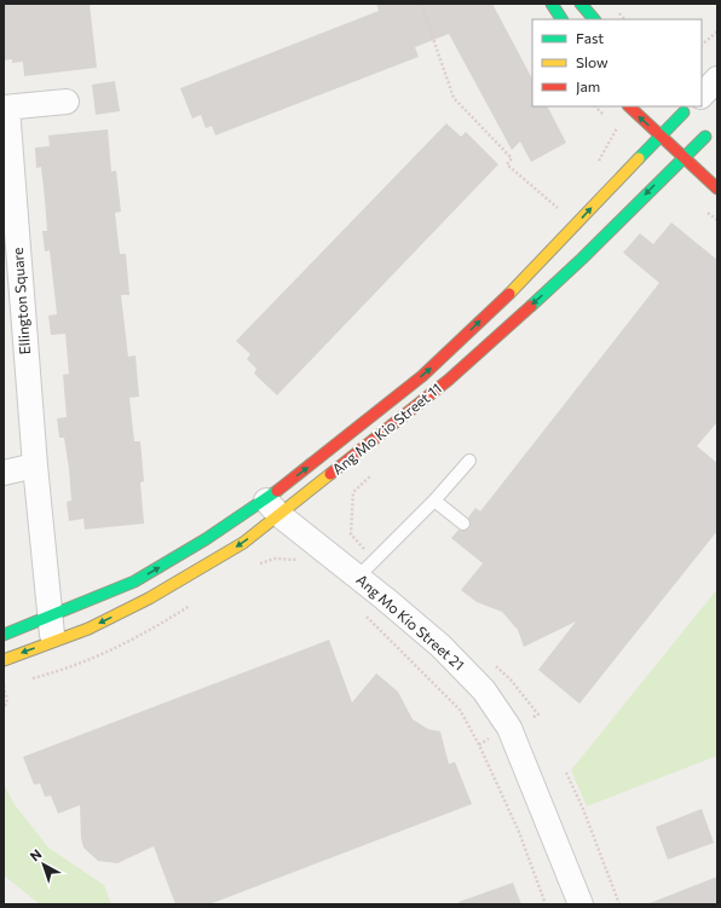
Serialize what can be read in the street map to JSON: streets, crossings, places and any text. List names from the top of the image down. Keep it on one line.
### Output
{"streets":{"street":["Ellington Square","Ang Mo Kio Street 11","Ang Mo Kio Street 21"]},"crossings":[["Ellington Square","Ang Mo Kio Street 11"],["Ang Mo Kio Street 11","Ang Mo Kio Street 21"]],"legend":["Fast","Slow","Jam"],"north":"top left"}
